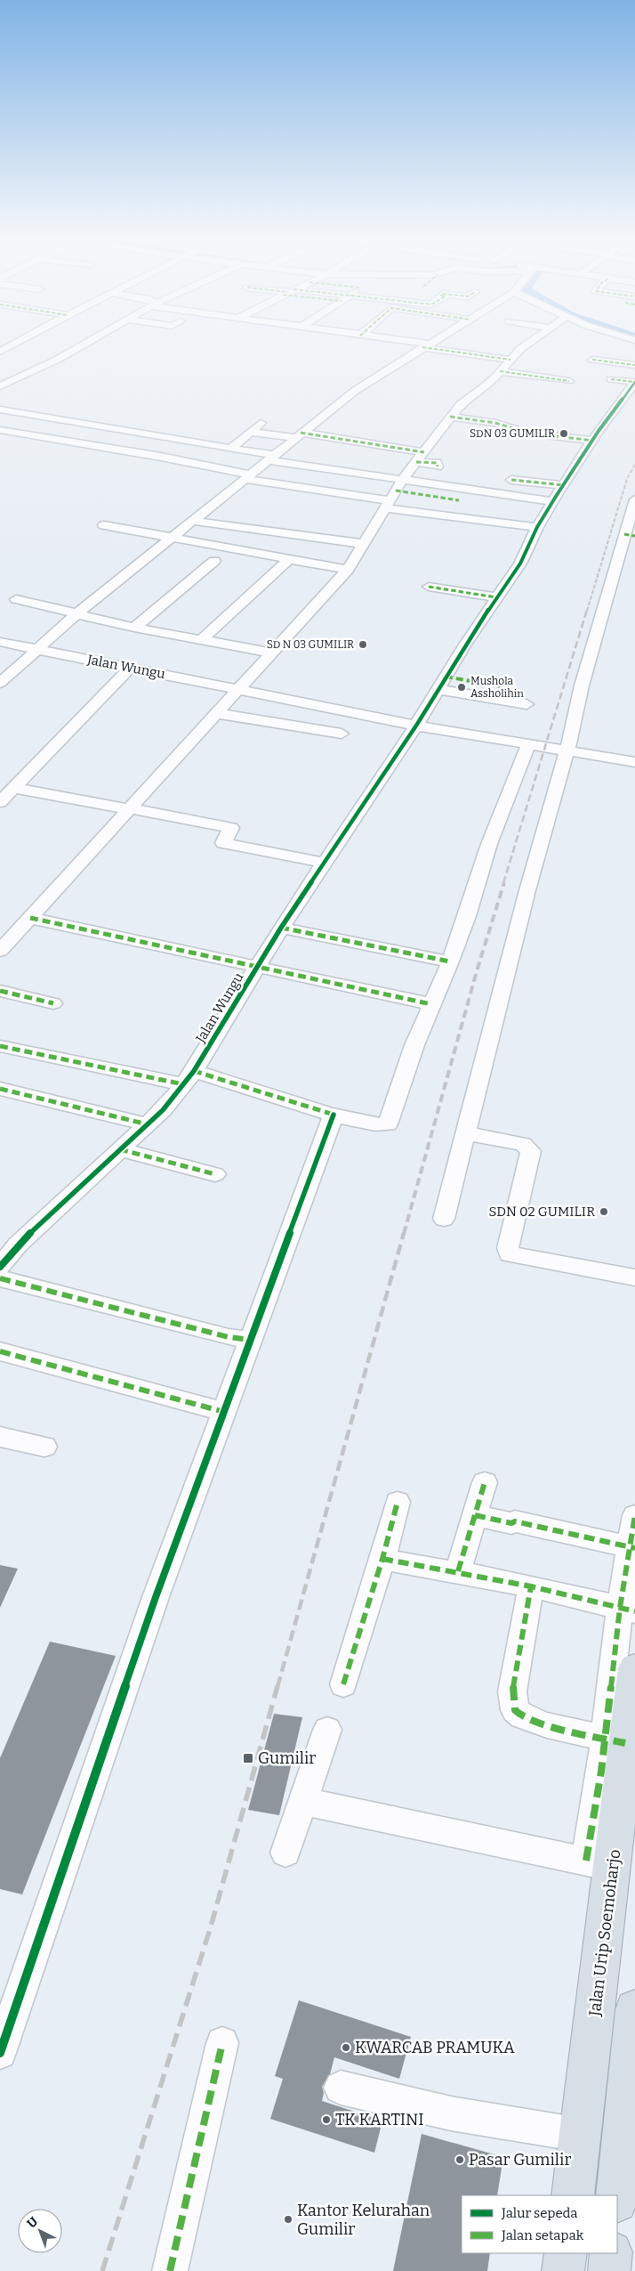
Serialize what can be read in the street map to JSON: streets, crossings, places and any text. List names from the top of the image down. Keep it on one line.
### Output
{"streets":{"highway":["Jalan Urip Soemoharjo"],"street":["Jalan Wungu"]},"places":{"other":["SDN 03 GUMILIR","SD N 03 GUMILIR","Mushola Assholihin","SDN 02 GUMILIR","KWARCAB PRAMUKA","TK KARTINI","Pasar Gumilir","Kantor Kelurahan Gumilir"],"transit":["Gumilir"]},"legend":["Jalur sepeda","Jalan setapak"],"north":"top left"}
